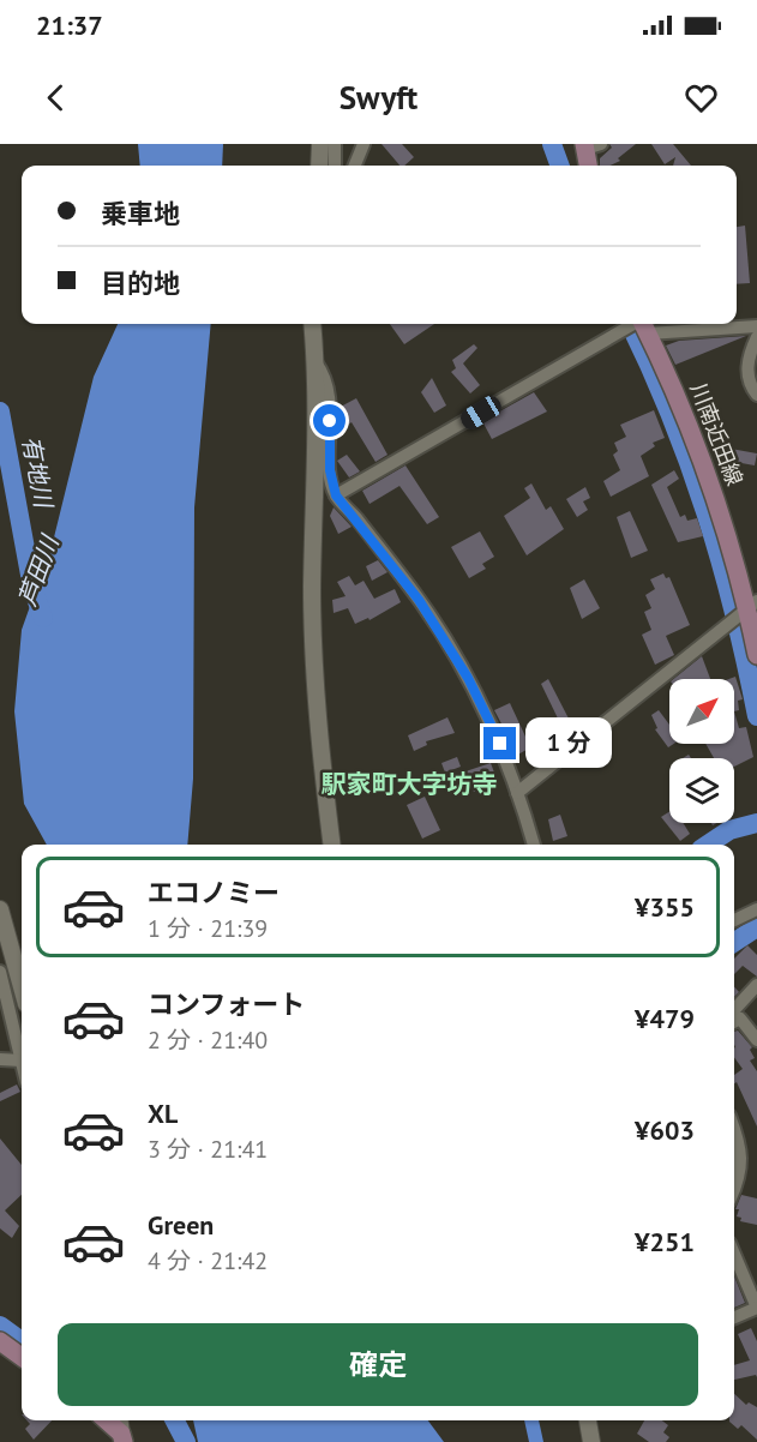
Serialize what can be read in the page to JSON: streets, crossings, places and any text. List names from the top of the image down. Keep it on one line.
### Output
{"streets":{"main road":["川南近田線"]},"districts":["駅家町大字坊寺"],"water":["有地川","芦田川"],"north":"top right","page":{"status":"21:37","header":"Swyft","banner":["乗車地","目的地"],"bubble":"1 分","list":[{"name":"エコノミー","note":"1 分 · 21:39","value":"¥355"},{"name":"コンフォート","note":"2 分 · 21:40","value":"¥479"},{"name":"XL","note":"3 分 · 21:41","value":"¥603"},{"name":"Green","note":"4 分 · 21:42","value":"¥251"}],"buttons":"確定"}}
